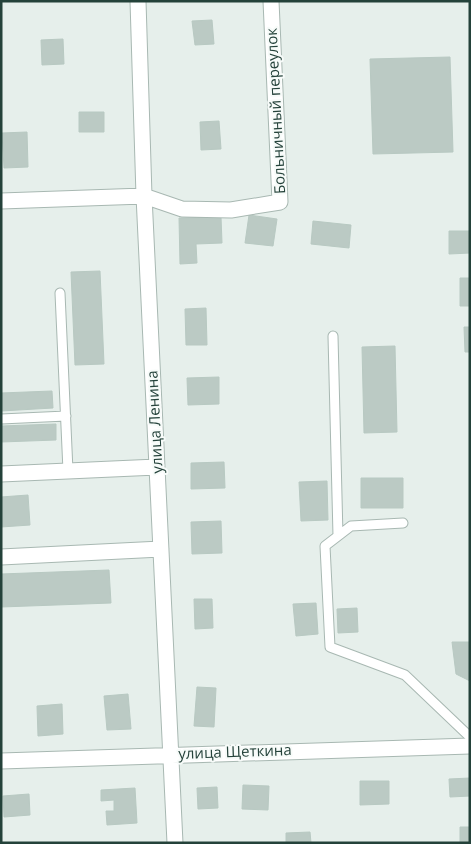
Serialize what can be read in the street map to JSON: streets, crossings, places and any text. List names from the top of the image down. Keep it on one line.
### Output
{"streets":{"street":["Больничный переулок","улица Ленина","улица Щеткина"]},"crossings":[["Больничный переулок","улица Ленина"],["улица Ленина","улица Щеткина"]]}
